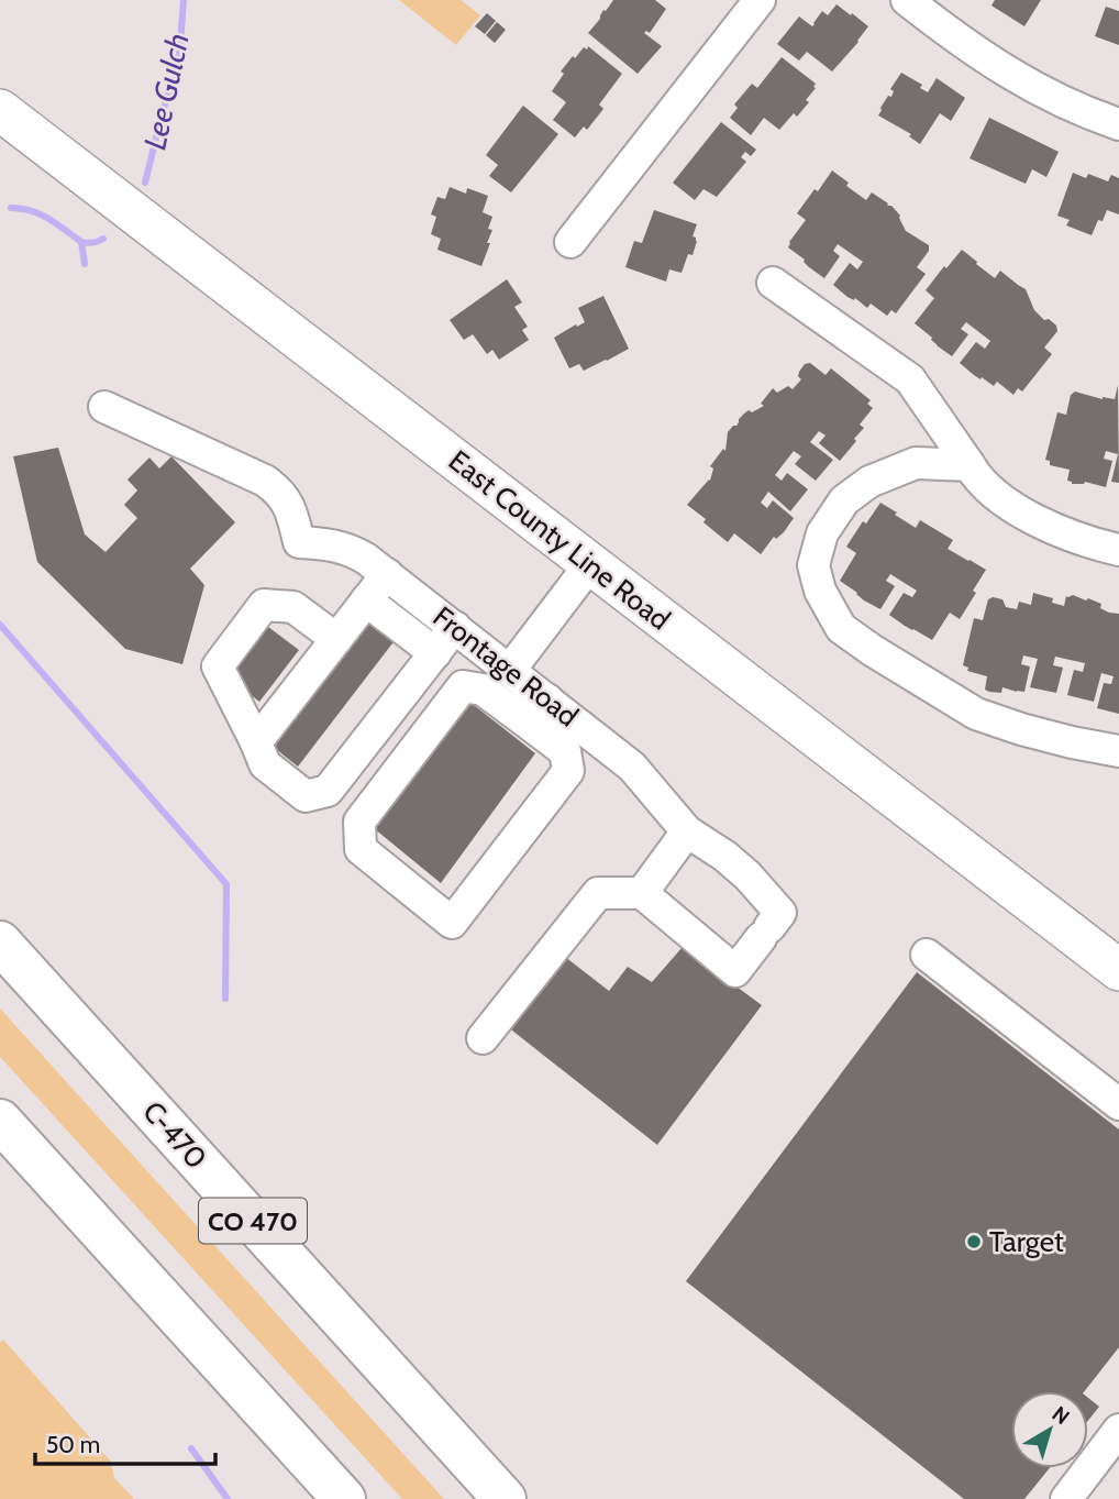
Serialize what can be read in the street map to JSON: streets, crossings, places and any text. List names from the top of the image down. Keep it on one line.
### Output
{"streets":{"highway":["C-470","CO 470"],"main road":["East County Line Road"],"street":["Frontage Road"]},"water":["Lee Gulch"],"places":["Target"],"scale_bar":"50 m","north":"top right"}
